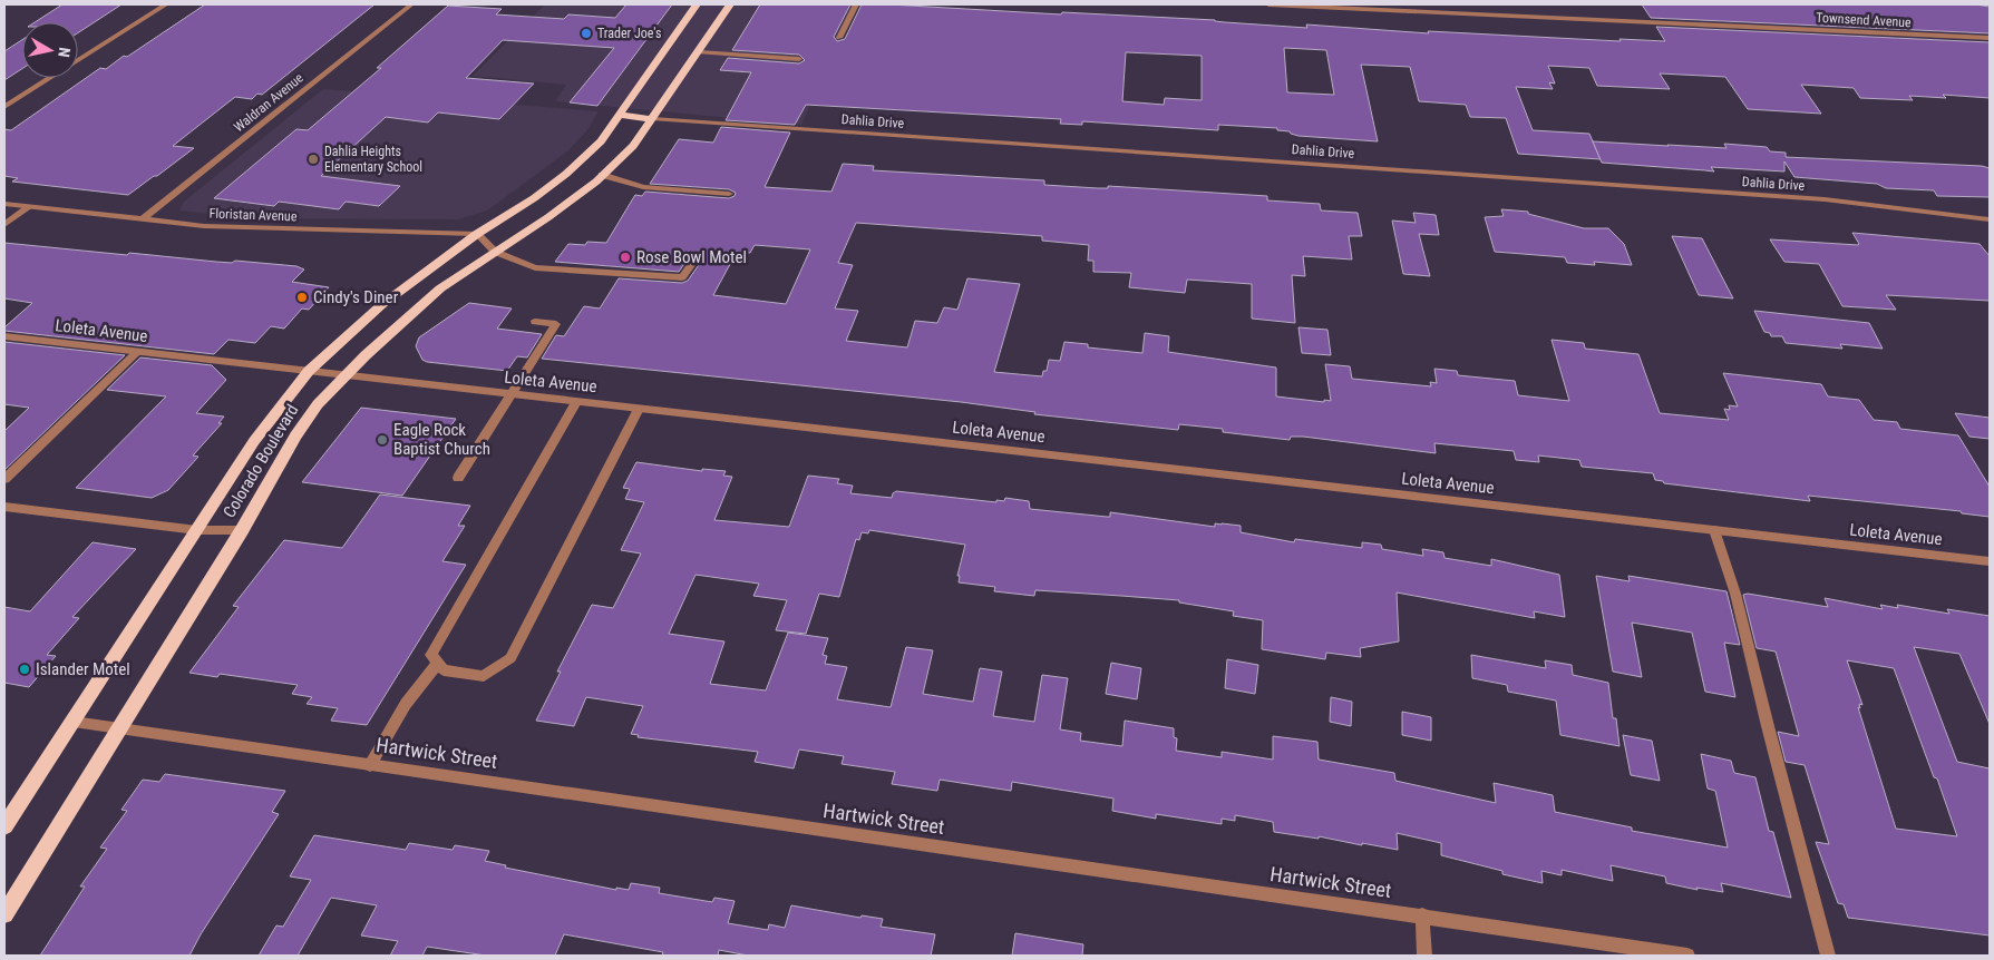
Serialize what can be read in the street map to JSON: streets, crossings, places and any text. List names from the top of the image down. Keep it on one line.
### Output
{"streets":{"main road":["Colorado Boulevard"],"street":["Townsend Avenue","Waldran Avenue","Dahlia Drive","Floristan Avenue","Loleta Avenue","Hartwick Street"]},"crossings":[["Waldran Avenue","Floristan Avenue"],["Dahlia Drive","Colorado Boulevard"],["Floristan Avenue","Colorado Boulevard"],["Loleta Avenue","Colorado Boulevard"],["Colorado Boulevard","Hartwick Street"]],"places":["Trader Joe's","Dahlia Heights Elementary School","Rose Bowl Motel","Cindy's Diner","Eagle Rock Baptist Church","Islander Motel"],"north":"right"}
